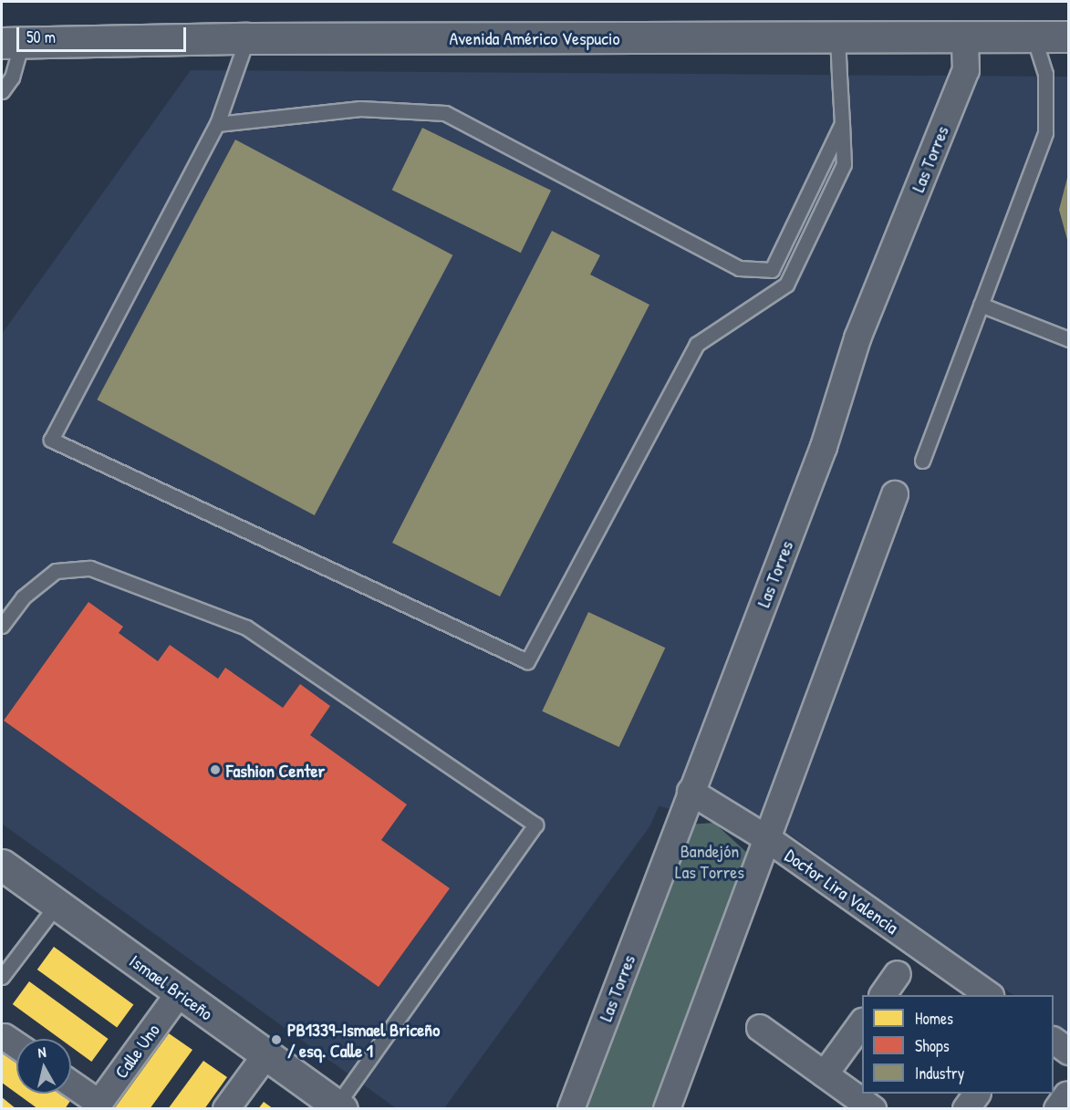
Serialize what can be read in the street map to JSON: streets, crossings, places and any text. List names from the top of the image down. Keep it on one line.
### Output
{"streets":{"main road":["Avenida Américo Vespucio","Ismael Briceño"],"street":["Las Torres","Doctor Lira Valencia","Calle Uno"]},"crossings":[["Avenida Américo Vespucio","Las Torres"],["Las Torres","Doctor Lira Valencia"],["Ismael Briceño","Calle Uno"]],"parks":["Bandejón Las Torres"],"places":["Fashion Center","PB1339-Ismael Briceño / esq. Calle 1"],"legend":["Homes","Shops","Industry"],"scale_bar":"50 m","north":"top"}
